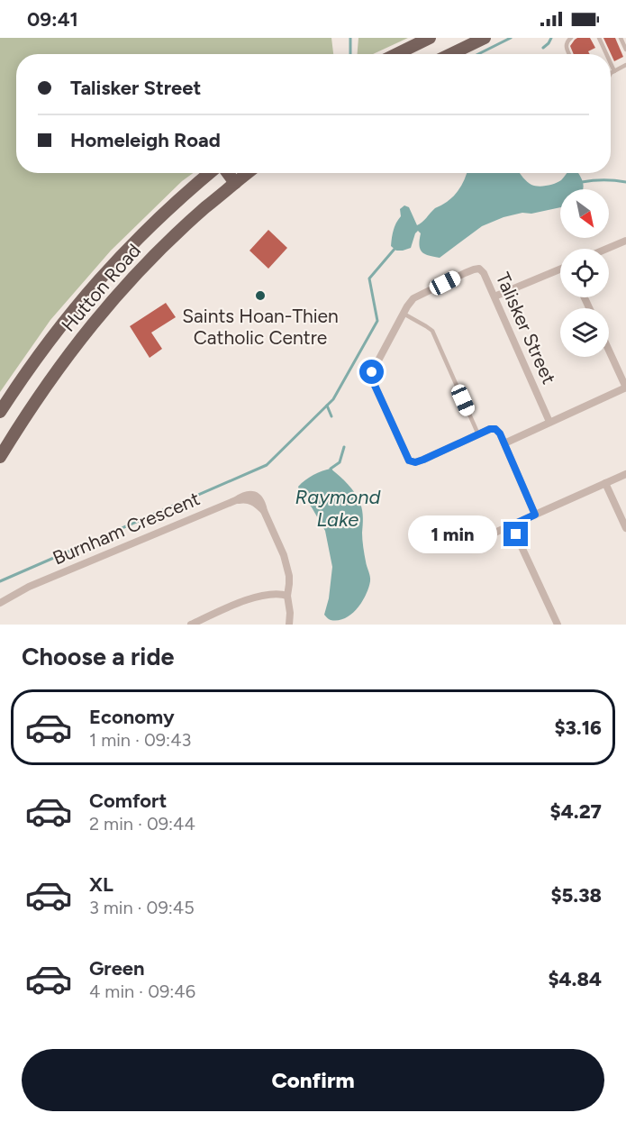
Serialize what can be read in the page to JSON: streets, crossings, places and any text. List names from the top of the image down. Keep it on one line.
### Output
{"streets":{"main road":["Hutton Road"],"street":["Talisker Street","Burnham Crescent"]},"water":["Raymond Lake"],"places":["Saints Hoan-Thien Catholic Centre"],"north":"bottom right","page":{"status":"09:41","banner":["Talisker Street","Homeleigh Road"],"bubble":"1 min","heading":"Choose a ride","list":[{"name":"Economy","note":"1 min · 09:43","value":"$3.16"},{"name":"Comfort","note":"2 min · 09:44","value":"$4.27"},{"name":"XL","note":"3 min · 09:45","value":"$5.38"},{"name":"Green","note":"4 min · 09:46","value":"$4.84"}],"buttons":"Confirm"}}
